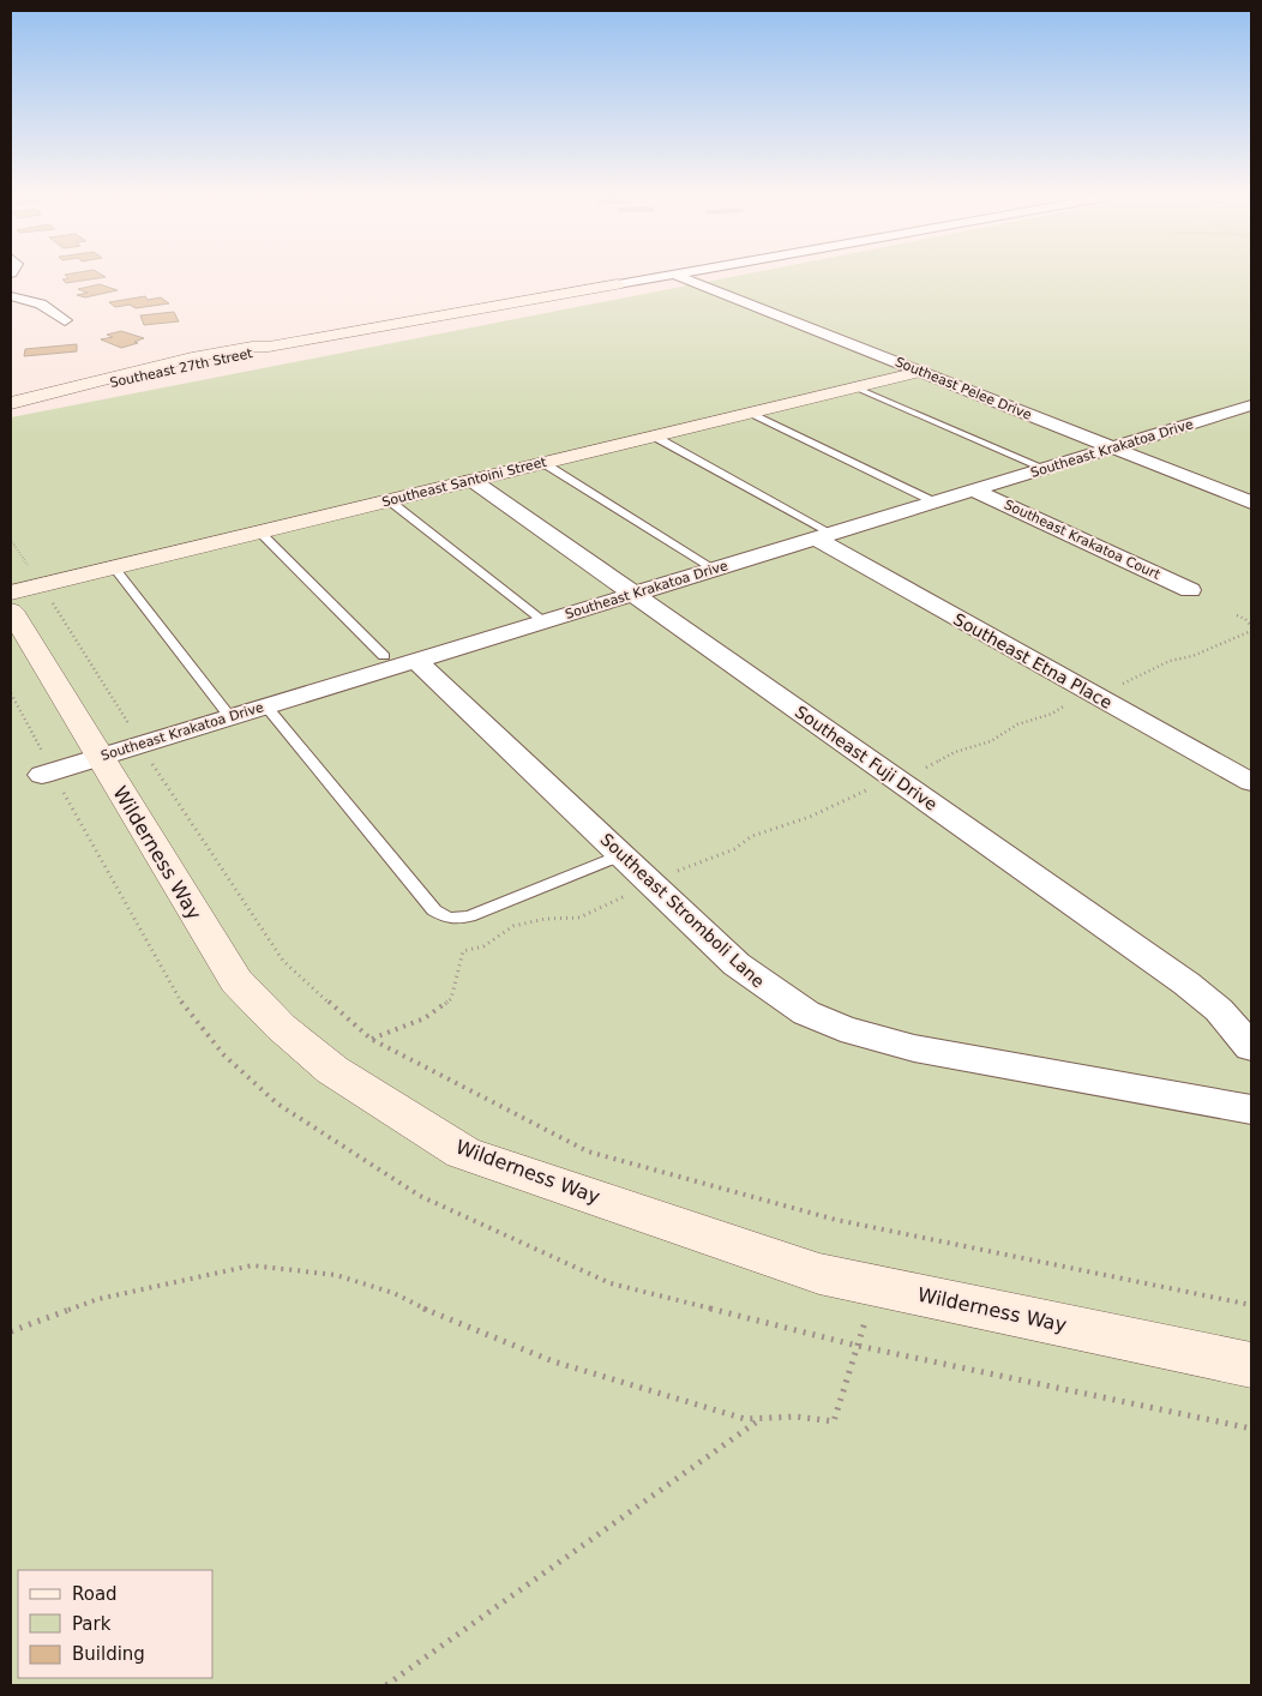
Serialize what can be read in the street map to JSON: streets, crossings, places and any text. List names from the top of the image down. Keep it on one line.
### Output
{"streets":{"street":["Southeast 27th Street","Southeast Pelee Drive","Southeast Krakatoa Drive","Southeast Santoini Street","Southeast Krakatoa Court","Southeast Etna Place","Southeast Fuji Drive","Wilderness Way","Southeast Stromboli Lane"]},"crossings":[["Southeast Pelee Drive","Southeast Krakatoa Drive"],["Southeast Pelee Drive","Southeast Santoini Street"],["Southeast Krakatoa Drive","Southeast Krakatoa Court"],["Southeast Krakatoa Drive","Southeast Etna Place"],["Southeast Krakatoa Drive","Southeast Fuji Drive"],["Southeast Krakatoa Drive","Wilderness Way"],["Southeast Krakatoa Drive","Southeast Stromboli Lane"],["Southeast Santoini Street","Southeast Fuji Drive"]],"legend":["Road","Park","Building"]}
